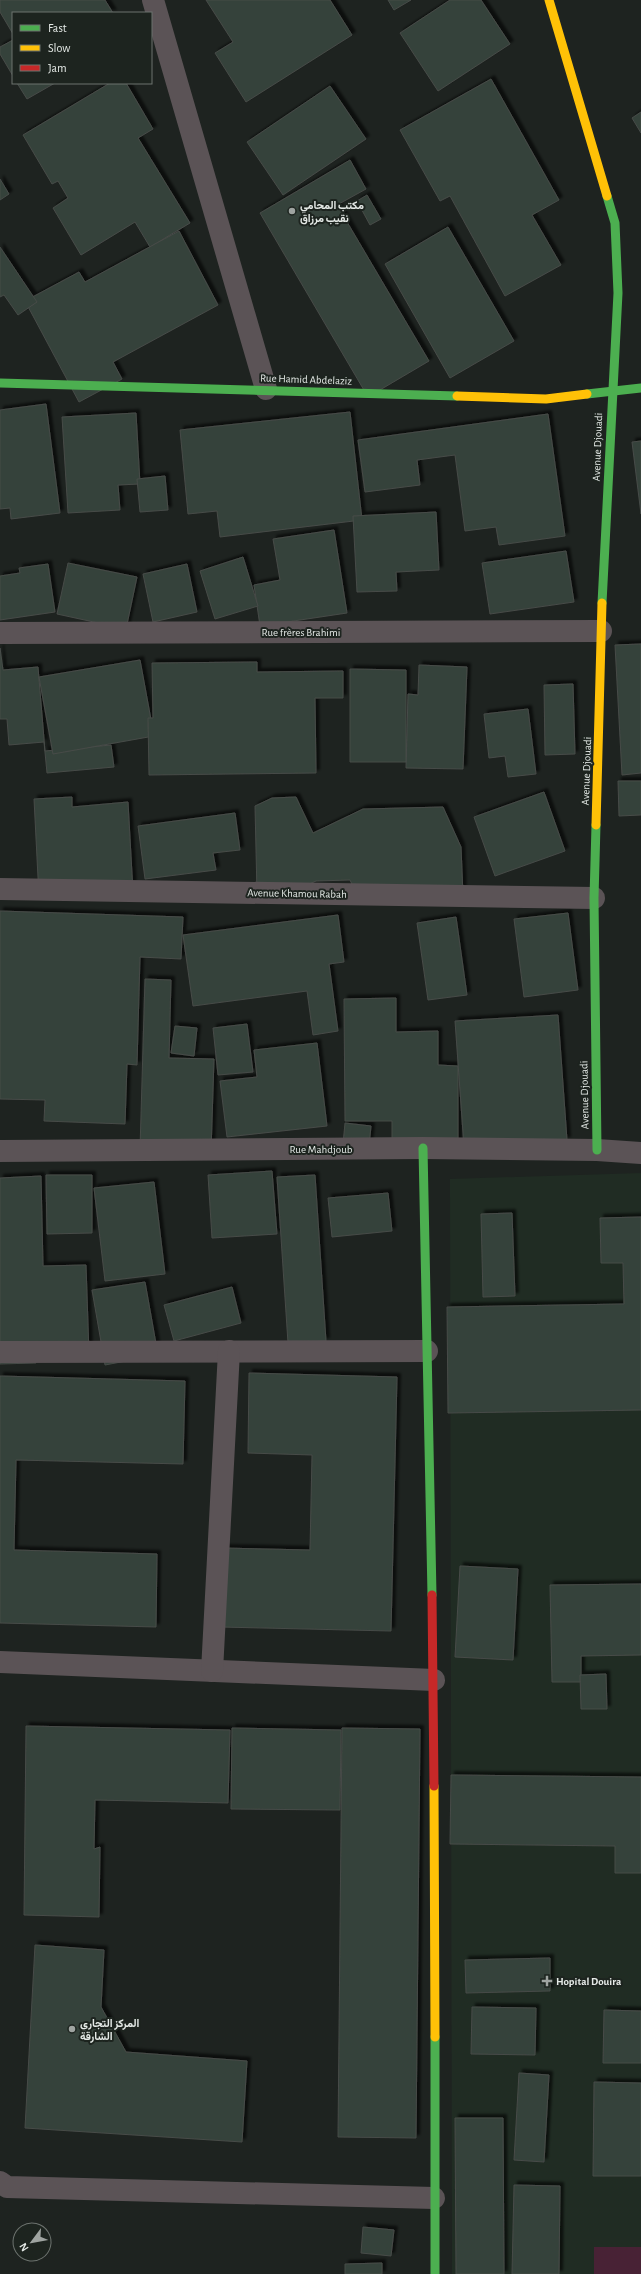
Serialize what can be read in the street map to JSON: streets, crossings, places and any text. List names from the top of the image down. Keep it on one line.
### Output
{"streets":{"street":["Rue Hamid Abdelaziz","Avenue Djouadi","Rue frères Brahimi","Avenue Khamou Rabah","Rue Mahdjoub"]},"crossings":[["Rue Hamid Abdelaziz","Avenue Djouadi"],["Avenue Djouadi","Rue frères Brahimi"],["Avenue Djouadi","Avenue Khamou Rabah"],["Avenue Djouadi","Rue Mahdjoub"]],"places":{"other":["مكتب المحامي نقيب مرزاق","المركز التجاري الشارقة"],"health":["Hopital Douira"]},"legend":["Fast","Slow","Jam"],"north":"bottom left"}
